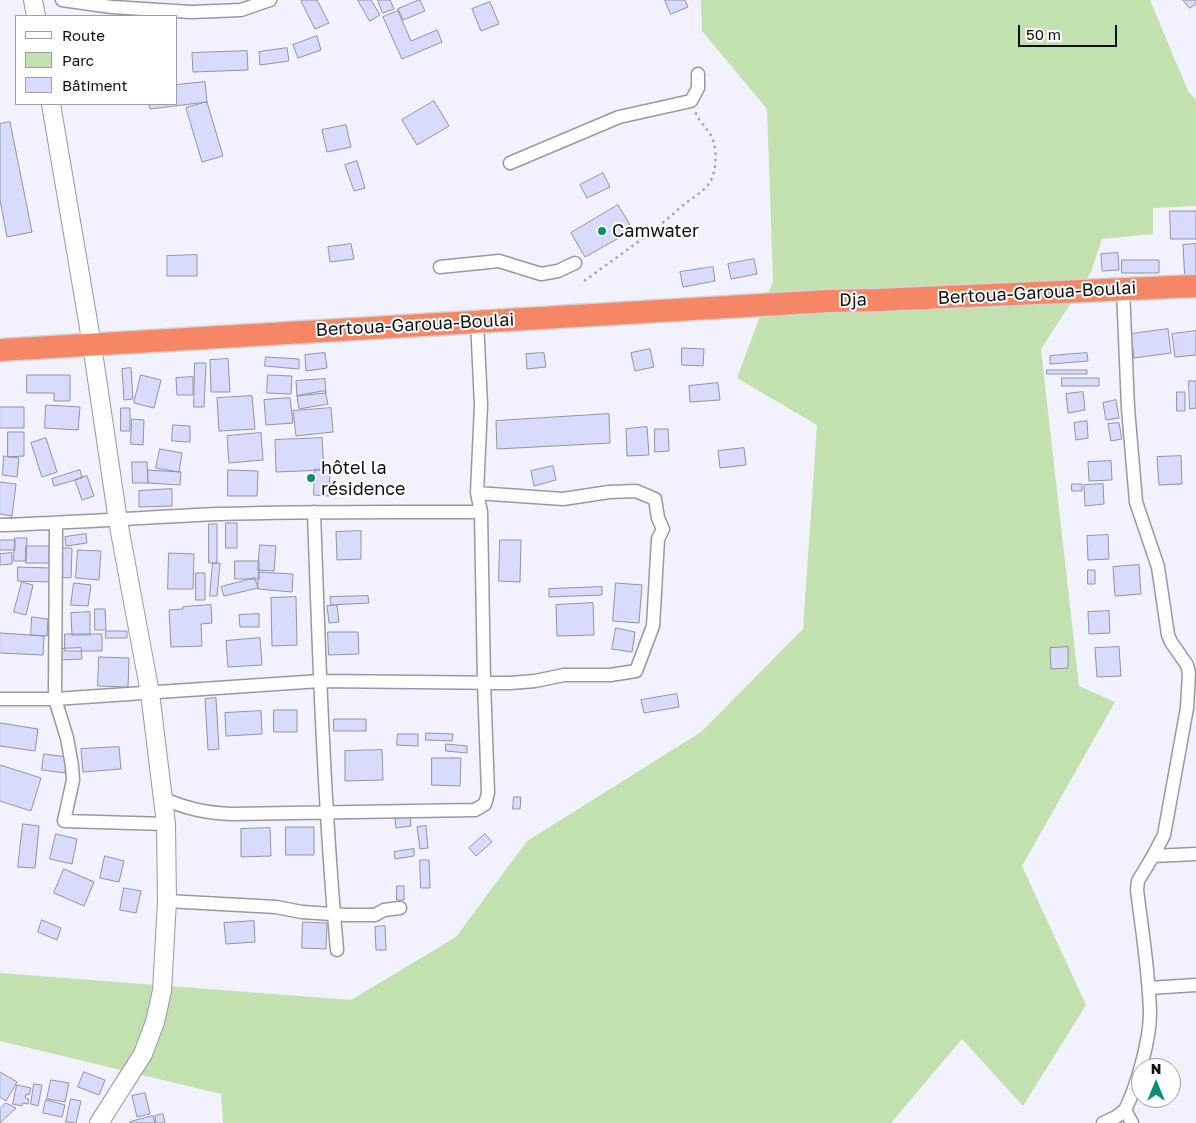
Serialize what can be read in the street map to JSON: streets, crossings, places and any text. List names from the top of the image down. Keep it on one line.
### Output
{"streets":{"highway":["Bertoua-Garoua-Boulai","Dja"]},"crossings":[["Bertoua-Garoua-Boulai","Dja"]],"places":["Camwater","hôtel la résidence"],"legend":["Route","Parc","Bâtiment"],"scale_bar":"50 m","north":"top"}
